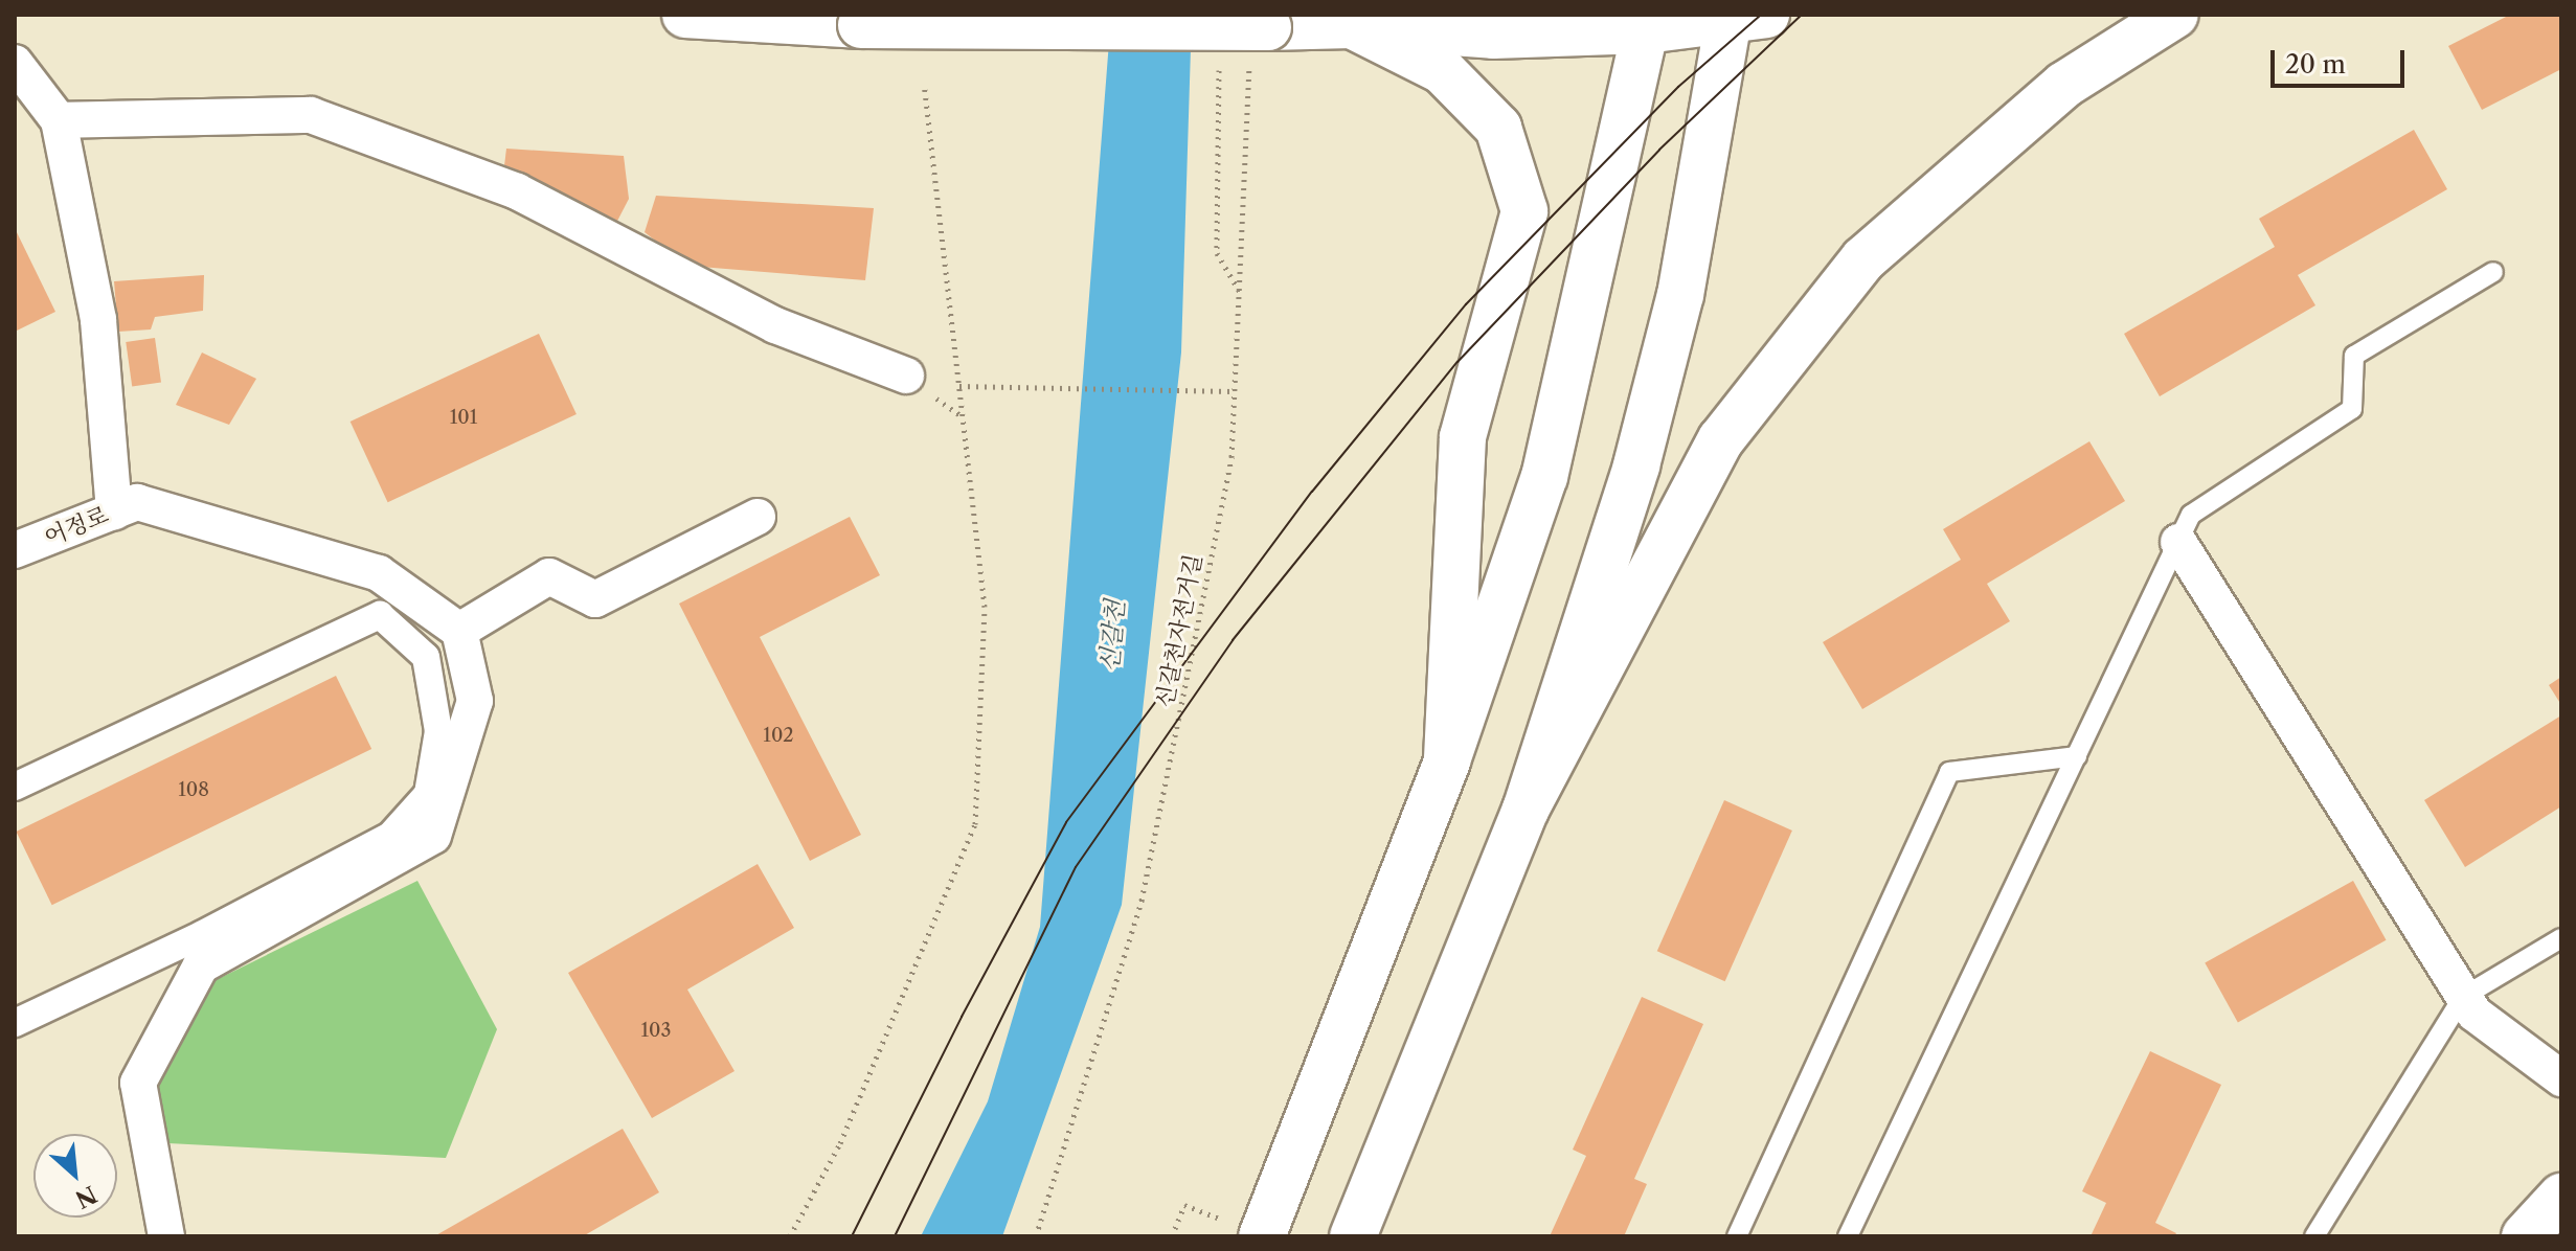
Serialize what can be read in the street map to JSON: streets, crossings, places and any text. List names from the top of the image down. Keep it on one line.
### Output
{"streets":{"street":["어정로"],"path":["신갈천자전거길"]},"water":["신갈천"],"house_numbers":["101","102","108","103"],"scale_bar":"20 m","north":"bottom right"}
